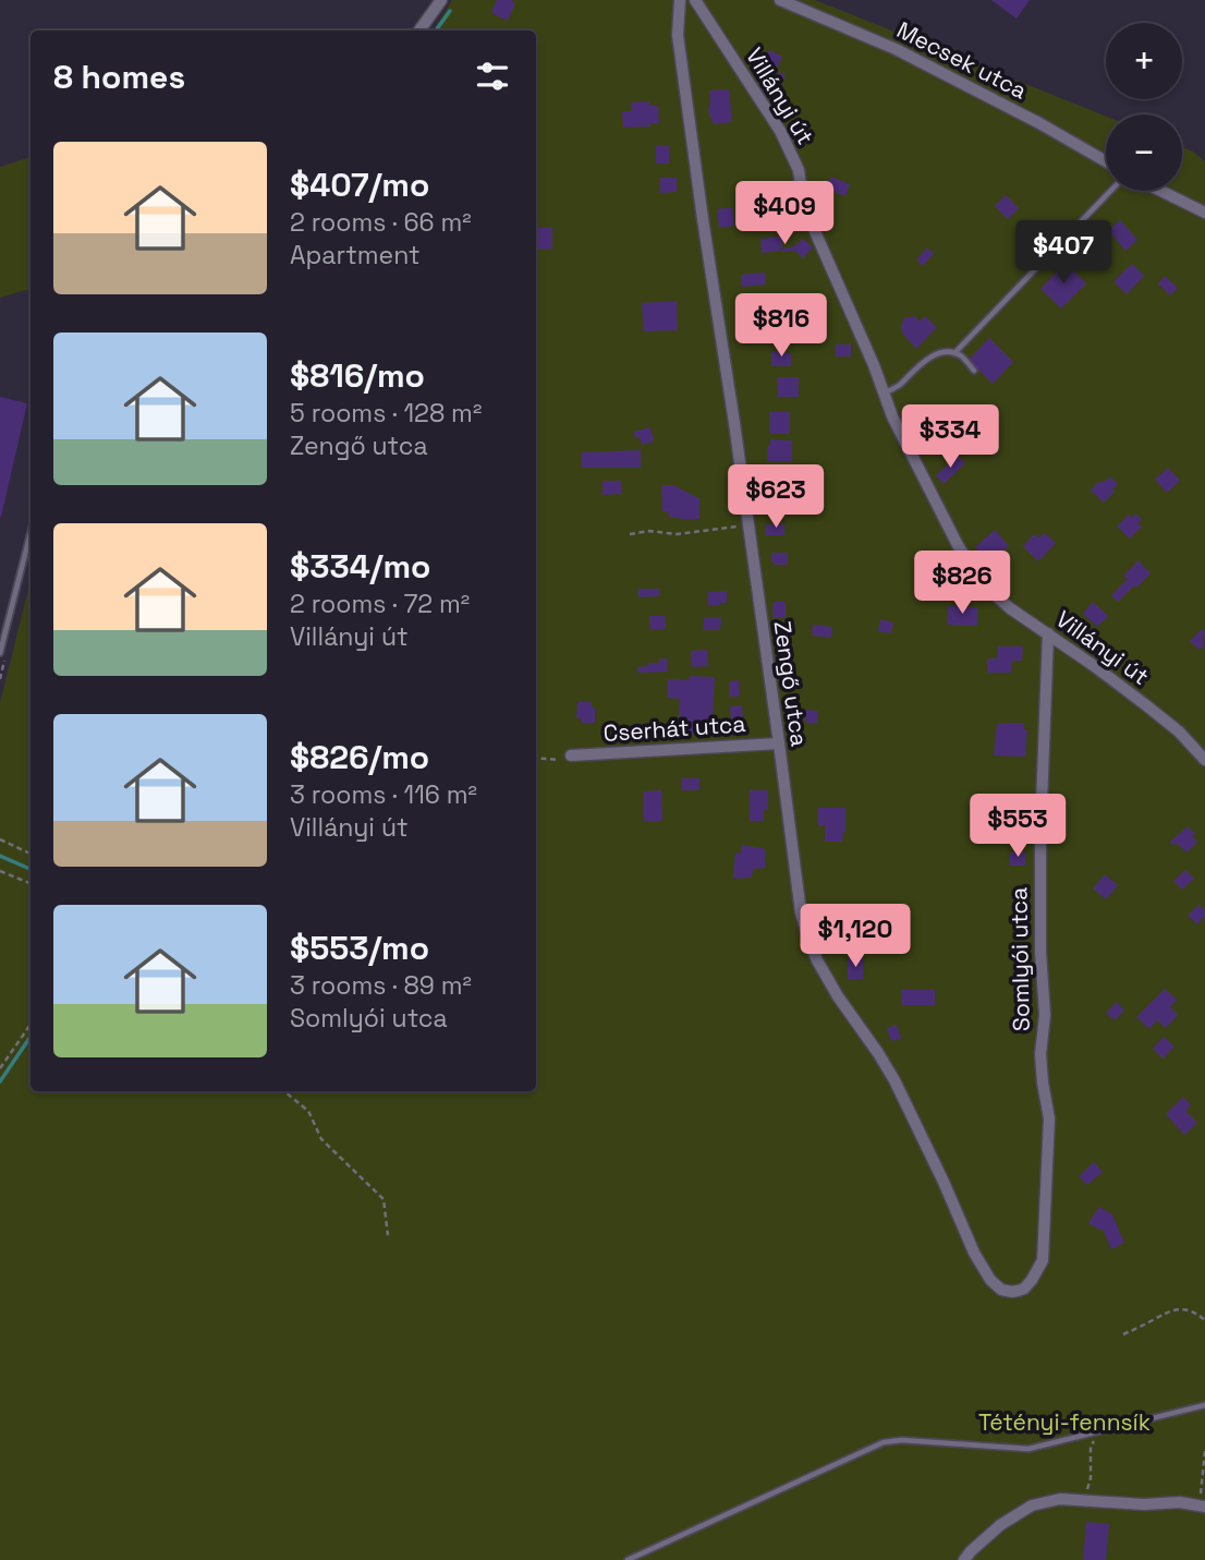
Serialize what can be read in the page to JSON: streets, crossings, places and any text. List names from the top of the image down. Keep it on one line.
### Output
{"streets":{"street":["Mecsek utca","Villányi út","Zengő utca","Cserhát utca","Somlyói utca"]},"crossings":[["Villányi út","Somlyói utca"],["Zengő utca","Cserhát utca"],["Zengő utca","Somlyói utca"]],"parks":["Tétényi-fennsík"],"page":{"map_buttons":["+","−"],"heading":"8 homes","list":[{"name":"$407/mo","note":"2 rooms · 66 m² · Apartment"},{"name":"$816/mo","note":"5 rooms · 128 m² · Zengő utca"},{"name":"$334/mo","note":"2 rooms · 72 m² · Villányi út"},{"name":"$826/mo","note":"3 rooms · 116 m² · Villányi út"},{"name":"$553/mo","note":"3 rooms · 89 m² · Somlyói utca"}],"price":["$409","$407","$816","$334","$623","$826","$553","$1,120"]}}
